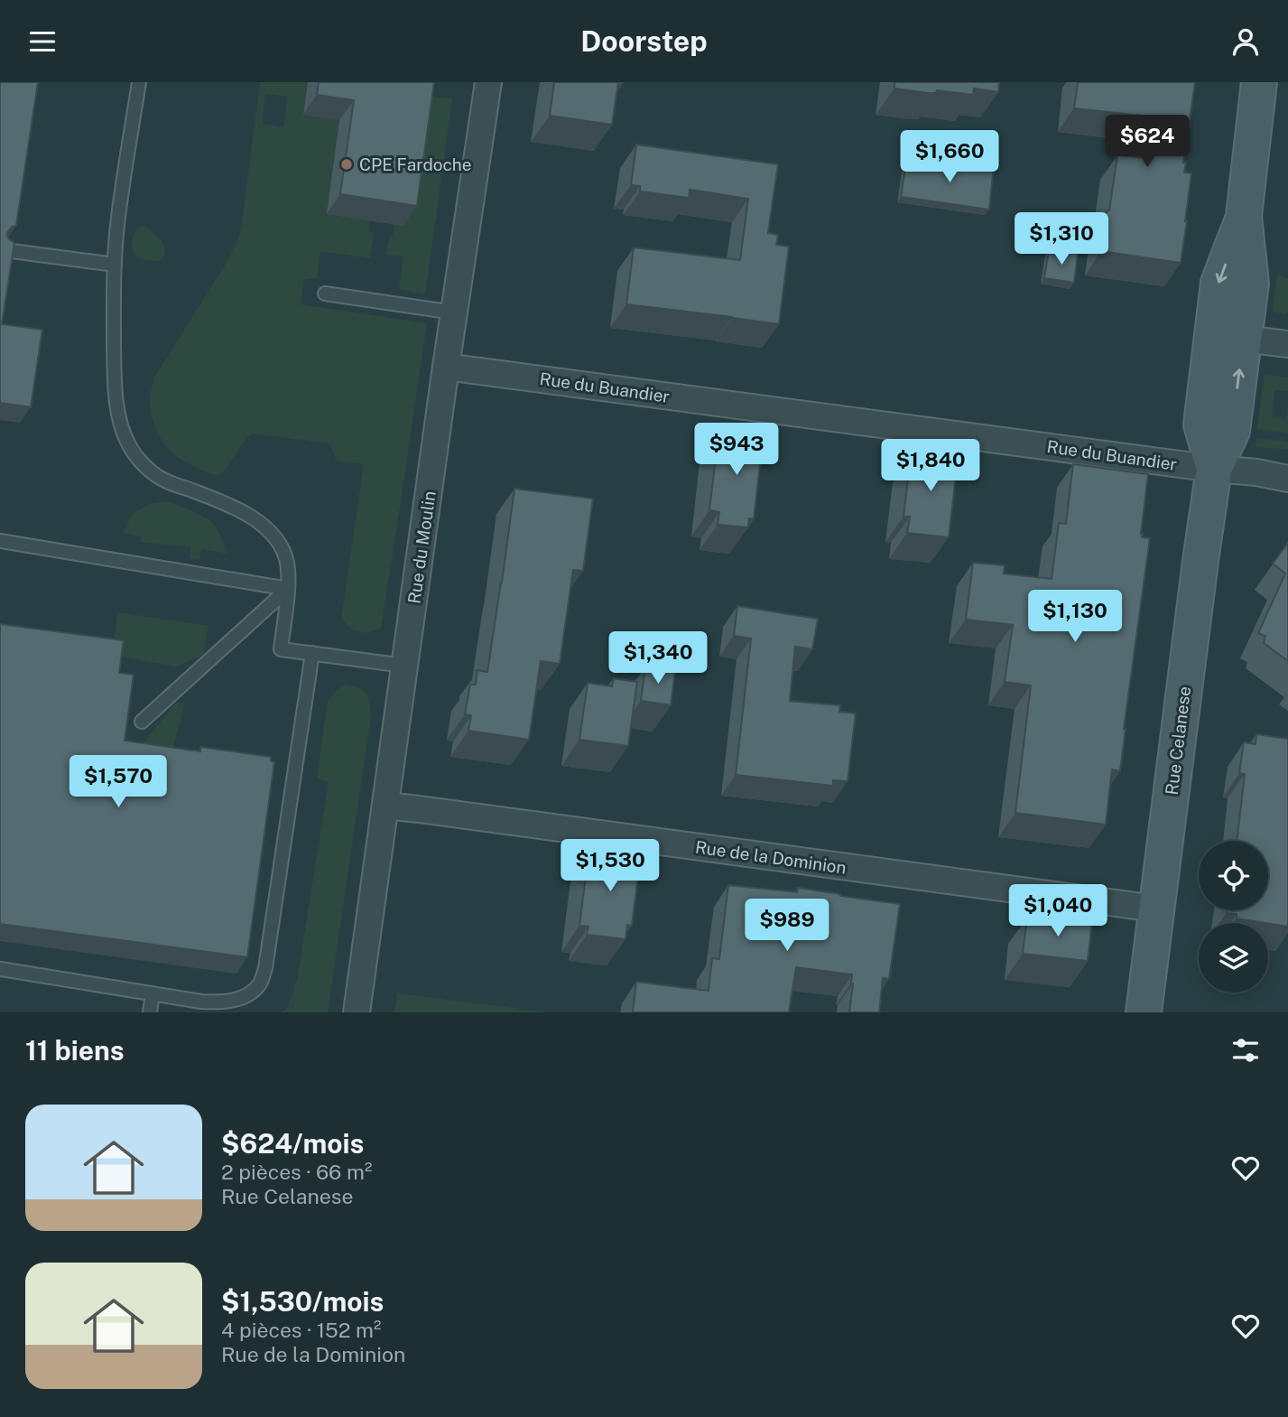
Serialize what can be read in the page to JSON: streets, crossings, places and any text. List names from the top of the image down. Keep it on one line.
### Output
{"streets":{"street":["Rue du Buandier","Rue du Moulin","Rue Celanese","Rue de la Dominion"]},"crossings":[["Rue du Buandier","Rue du Moulin"],["Rue du Buandier","Rue Celanese"],["Rue du Moulin","Rue de la Dominion"],["Rue Celanese","Rue de la Dominion"]],"places":["CPE Fardoche"],"page":{"header":"Doorstep","price":["$624","$1,660","$1,310","$943","$1,840","$1,130","$1,340","$1,570","$1,530","$1,040","$989"],"heading":"11 biens","list":[{"name":"$624/mois","note":"2 pièces · 66 m² · Rue Celanese"},{"name":"$1,530/mois","note":"4 pièces · 152 m² · Rue de la Dominion"}]}}
